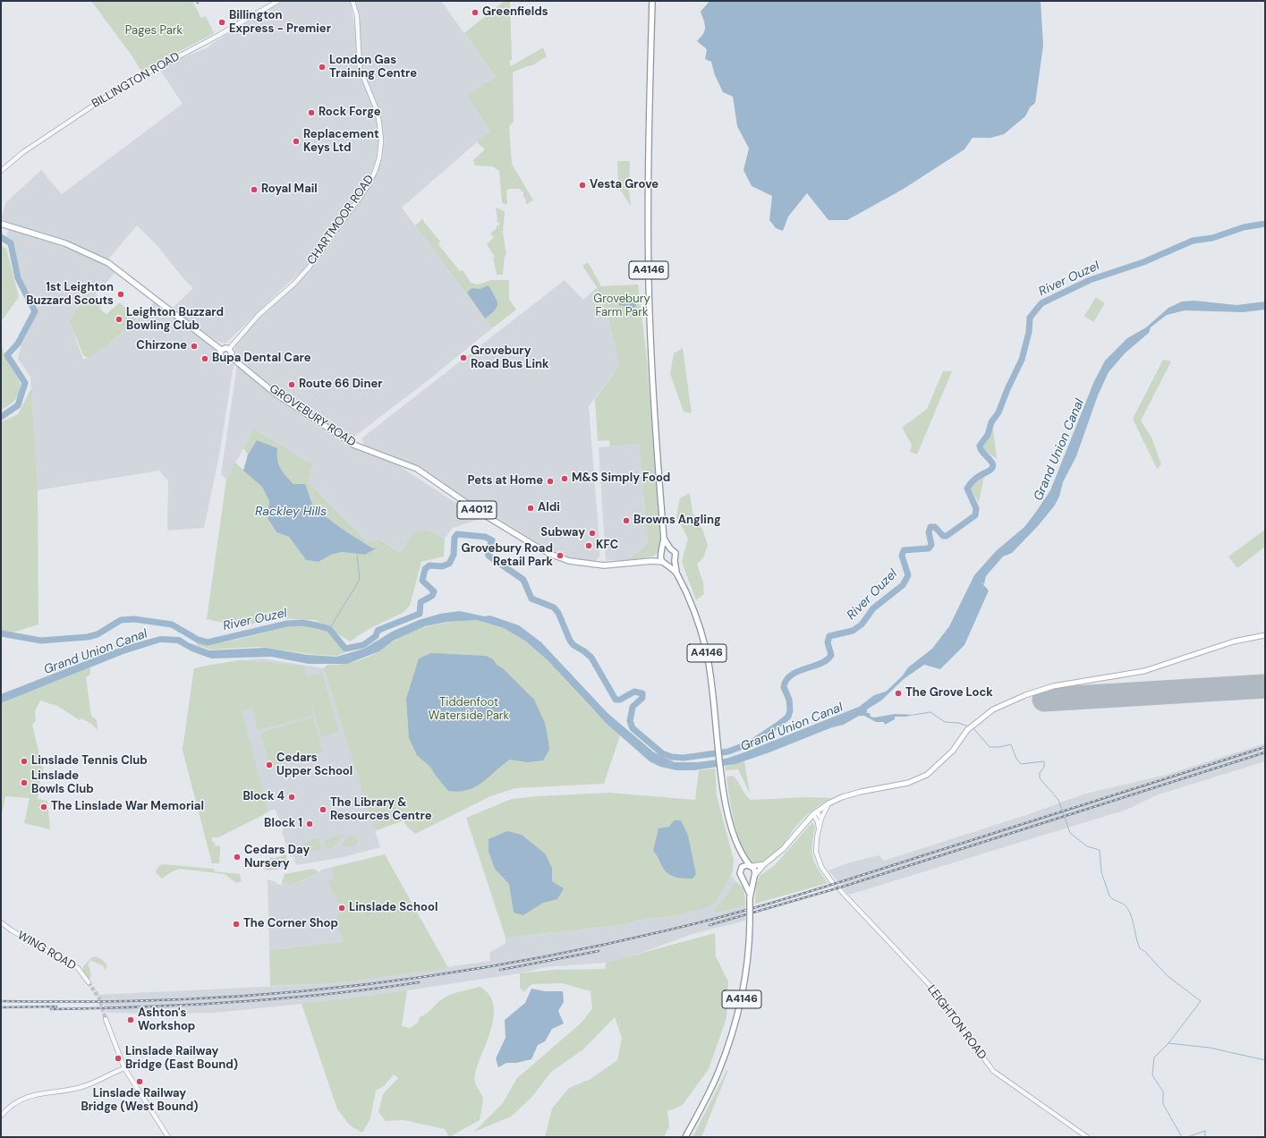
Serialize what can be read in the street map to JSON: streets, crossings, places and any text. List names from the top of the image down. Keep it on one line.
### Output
{"streets":{"main road":["A4146","GROVEBURY ROAD","A4012"],"street":["BILLINGTON ROAD","CHARTMOOR ROAD","WING ROAD","LEIGHTON ROAD"]},"crossings":[["CHARTMOOR ROAD","GROVEBURY ROAD"],["A4146","GROVEBURY ROAD"]],"water":["River Ouzel","Grand Union Canal","Rackley Hills"],"parks":["Pages Park","Grovebury Farm Park","Tiddenfoot Waterside Park"],"places":["Greenfields","Billington Express - Premier","London Gas Training Centre","Rock Forge","Replacement Keys Ltd","Vesta Grove","Royal Mail","1st Leighton Buzzard Scouts","Leighton Buzzard Bowling Club","Chirzone","Grovebury Road Bus Link","Bupa Dental Care","Route 66 Diner","M&S Simply Food","Pets at Home","Aldi","Browns Angling","Subway","KFC","Grovebury Road Retail Park","The Grove Lock","Linslade Tennis Club","Cedars Upper School","Linslade Bowls Club","Block 4","The Linslade War Memorial","The Library & Resources Centre","Block 1","Cedars Day Nursery","Linslade School","The Corner Shop","Ashton's Workshop","Linslade Railway Bridge (East Bound)","Linslade Railway Bridge (West Bound)"]}
